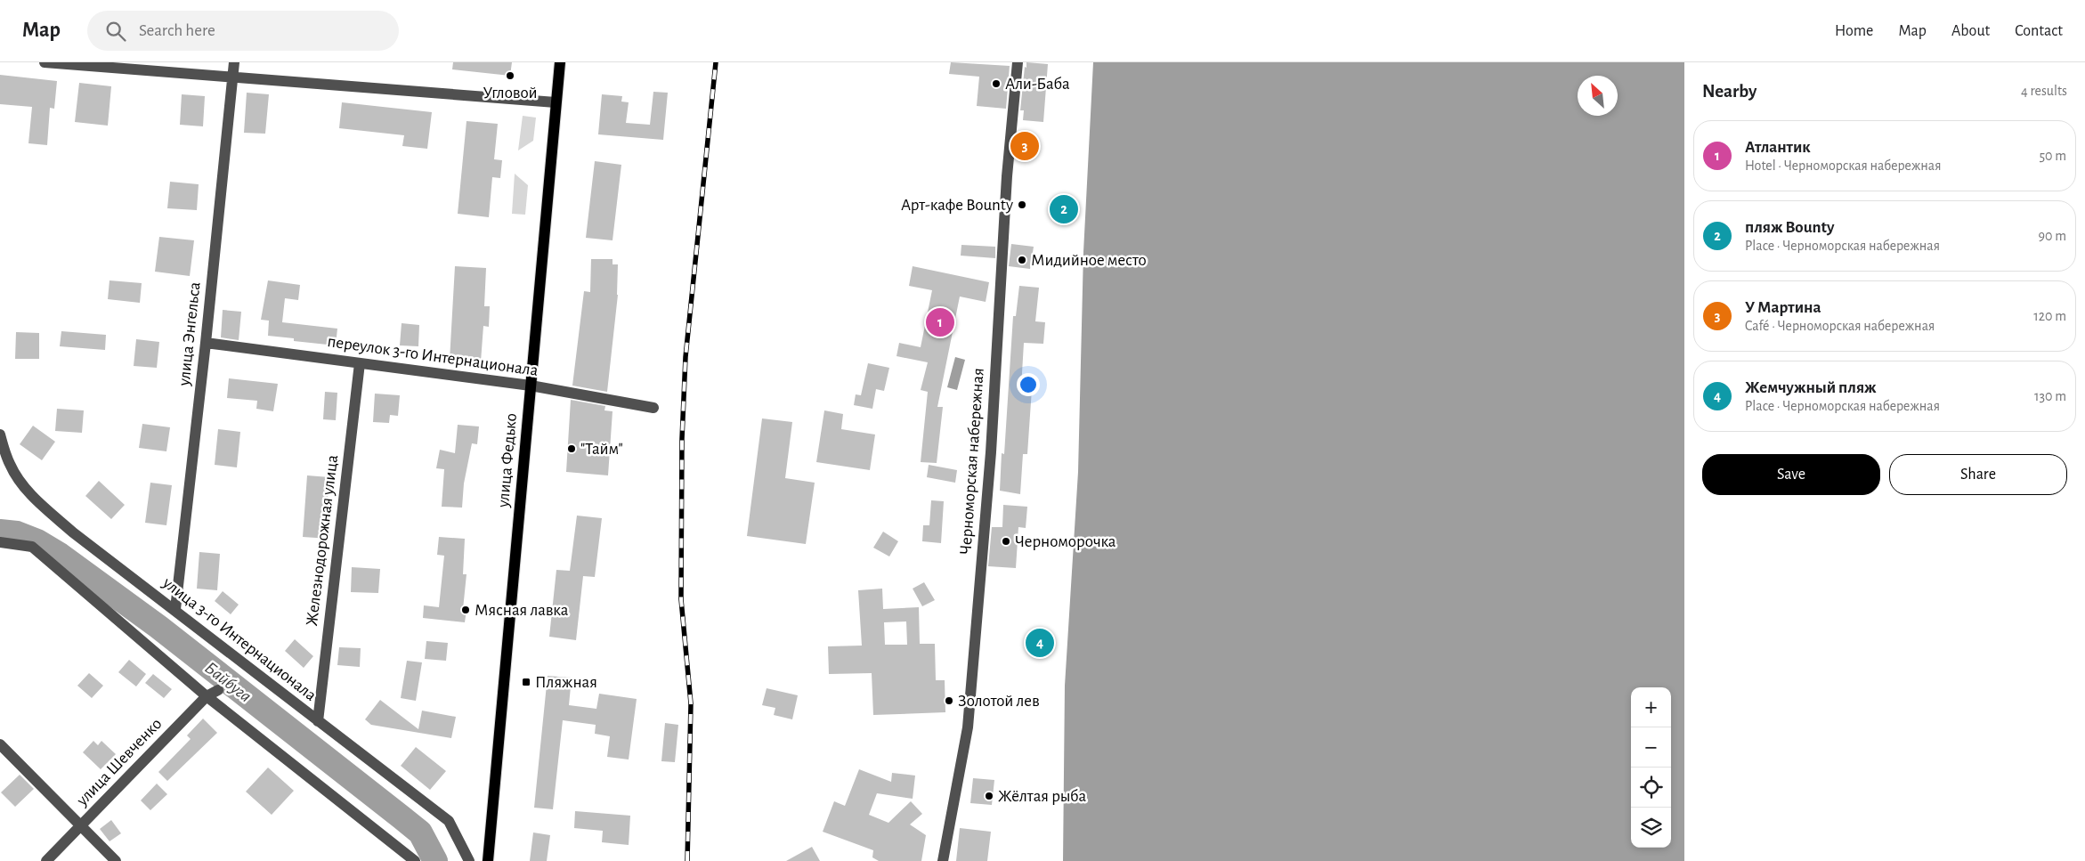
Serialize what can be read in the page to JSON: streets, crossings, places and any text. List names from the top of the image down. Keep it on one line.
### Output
{"streets":{"main road":["улица Федько"],"street":["улица Энгельса","переулок 3-го Интернационала","Черноморская набережная","Железнодорожная улица","улица 3-го Интернационала","улица Шевченко"]},"crossings":[["улица Энгельса","переулок 3-го Интернационала"],["улица Энгельса","улица 3-го Интернационала"],["переулок 3-го Интернационала","улица Федько"],["переулок 3-го Интернационала","Железнодорожная улица"],["Железнодорожная улица","улица 3-го Интернационала"]],"water":["Байбуга"],"places":{"other":["Угловой","Али-Баба","Арт-кафе Bounty","Мидийное место","\"Тайм\"","Черноморочка","Мясная лавка","Золотой лев","Жёлтая рыба"],"transit":["Пляжная"]},"north":"top left","page":{"header":"Map","search":"Search here","nav":["Home","Map","About","Contact"],"heading":["Nearby","4 results"],"list":[{"mark":"1","name":"Атлантик","note":"Hotel · Черноморская набережная","value":"50 m"},{"mark":"2","name":"пляж Bounty","note":"Place · Черноморская набережная","value":"90 m"},{"mark":"3","name":"У Мартина","note":"Café · Черноморская набережная","value":"120 m"},{"mark":"4","name":"Жемчужный пляж","note":"Place · Черноморская набережная","value":"130 m"}],"pins":["3","2","1","4"],"buttons":["Save","Share"],"map_buttons":["+","−"]}}
